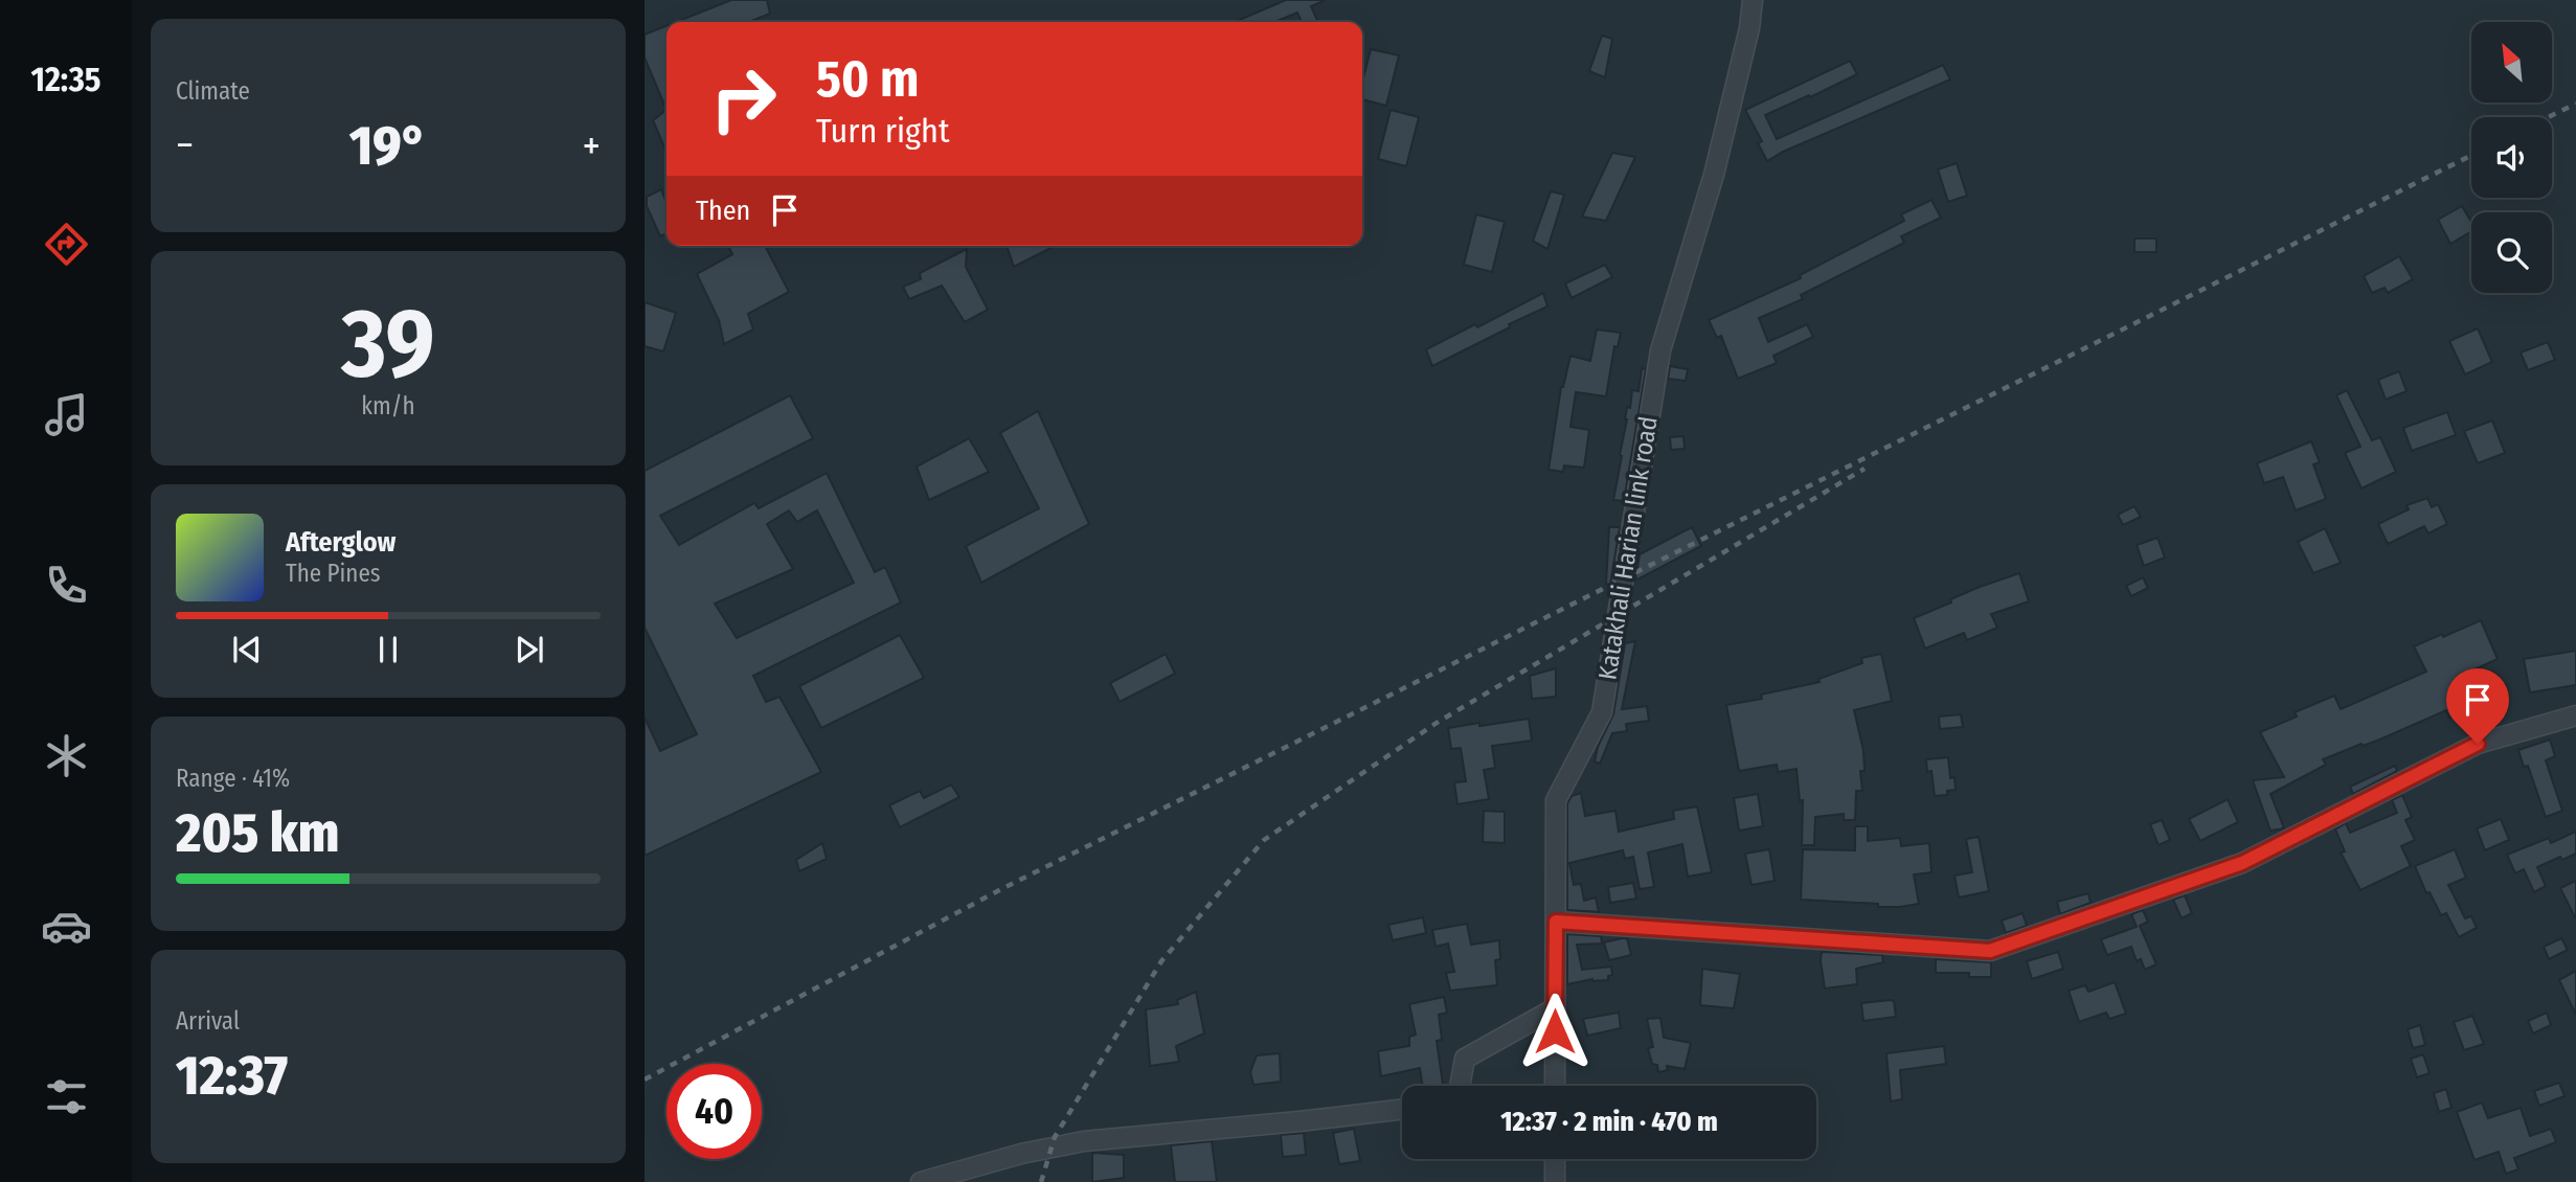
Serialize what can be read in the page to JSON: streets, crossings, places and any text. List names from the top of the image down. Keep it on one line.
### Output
{"streets":{"street":["Katakhali Harian link road"]},"north":"top left","page":{"tabs":"12:35","tile":["Climate",["39","km/h"],["Range · 41%","205 km"],["Arrival","12:37"]],"turn":["50 m","Turn right"],"heat":["−","19°","+"],"then":"Then","song":["Afterglow","The Pines"],"limit":"40","trip":"12:37 · 2 min · 470 m"}}
